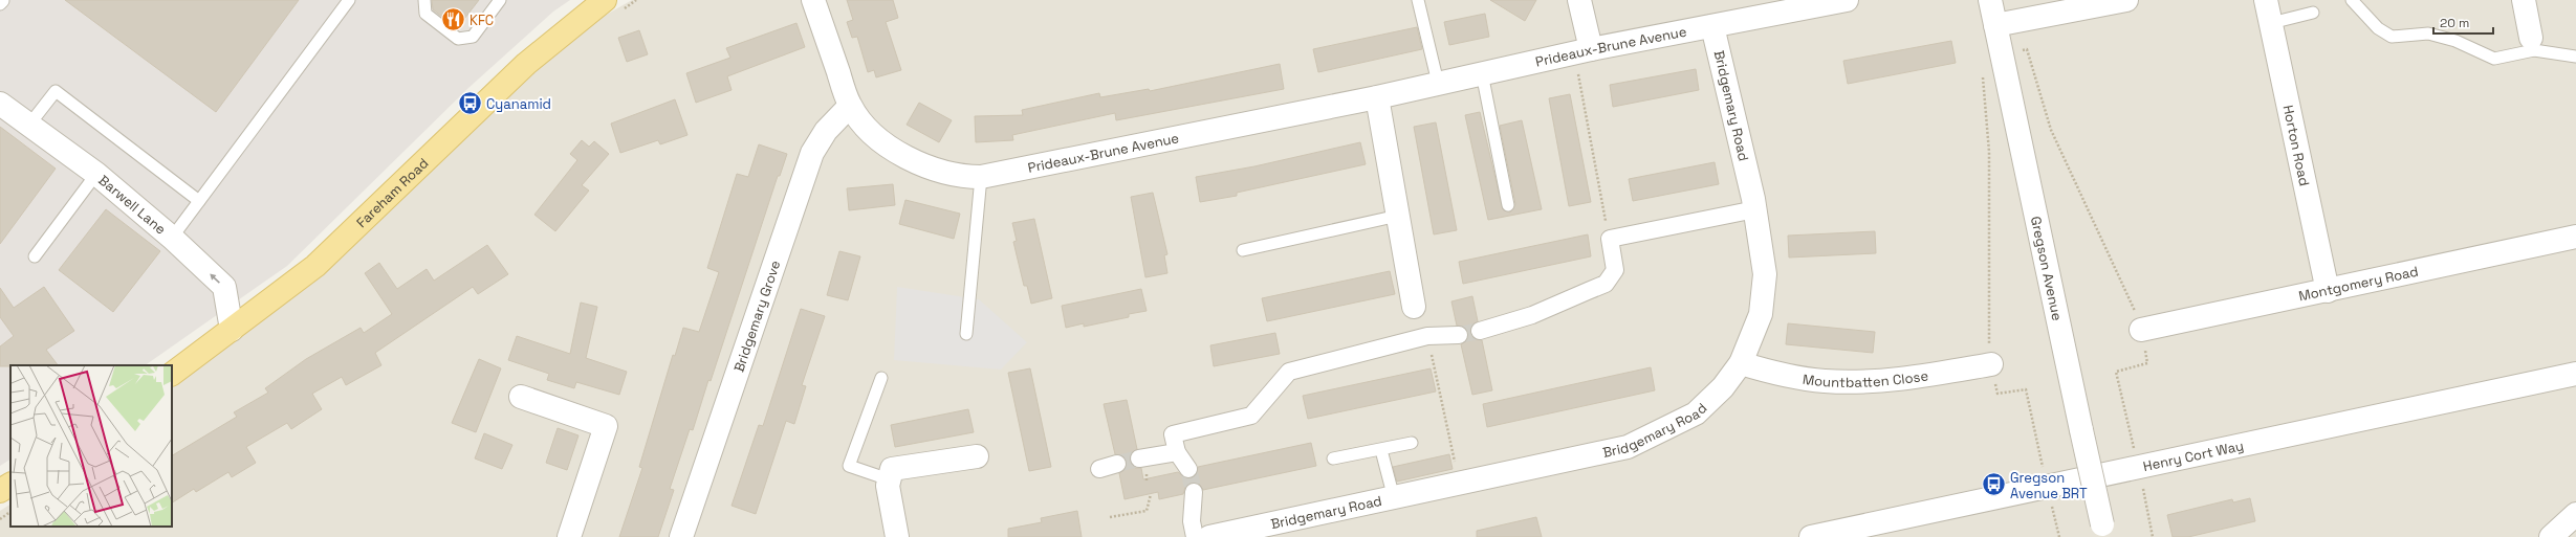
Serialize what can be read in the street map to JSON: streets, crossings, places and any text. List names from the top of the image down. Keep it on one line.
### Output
{"streets":{"main road":["Fareham Road"],"street":["Prideaux-Brune Avenue","Bridgemary Road","Horton Road","Barwell Lane","Gregson Avenue","Montgomery Road","Bridgemary Grove","Mountbatten Close","Henry Cort Way"]},"crossings":[["Prideaux-Brune Avenue","Bridgemary Road"],["Prideaux-Brune Avenue","Bridgemary Grove"],["Bridgemary Road","Mountbatten Close"],["Horton Road","Montgomery Road"],["Fareham Road","Barwell Lane"]],"places":{"restaurant":["KFC"],"bus stop":["Cyanamid","Gregson Avenue BRT"]},"scale_bar":"20 m"}
